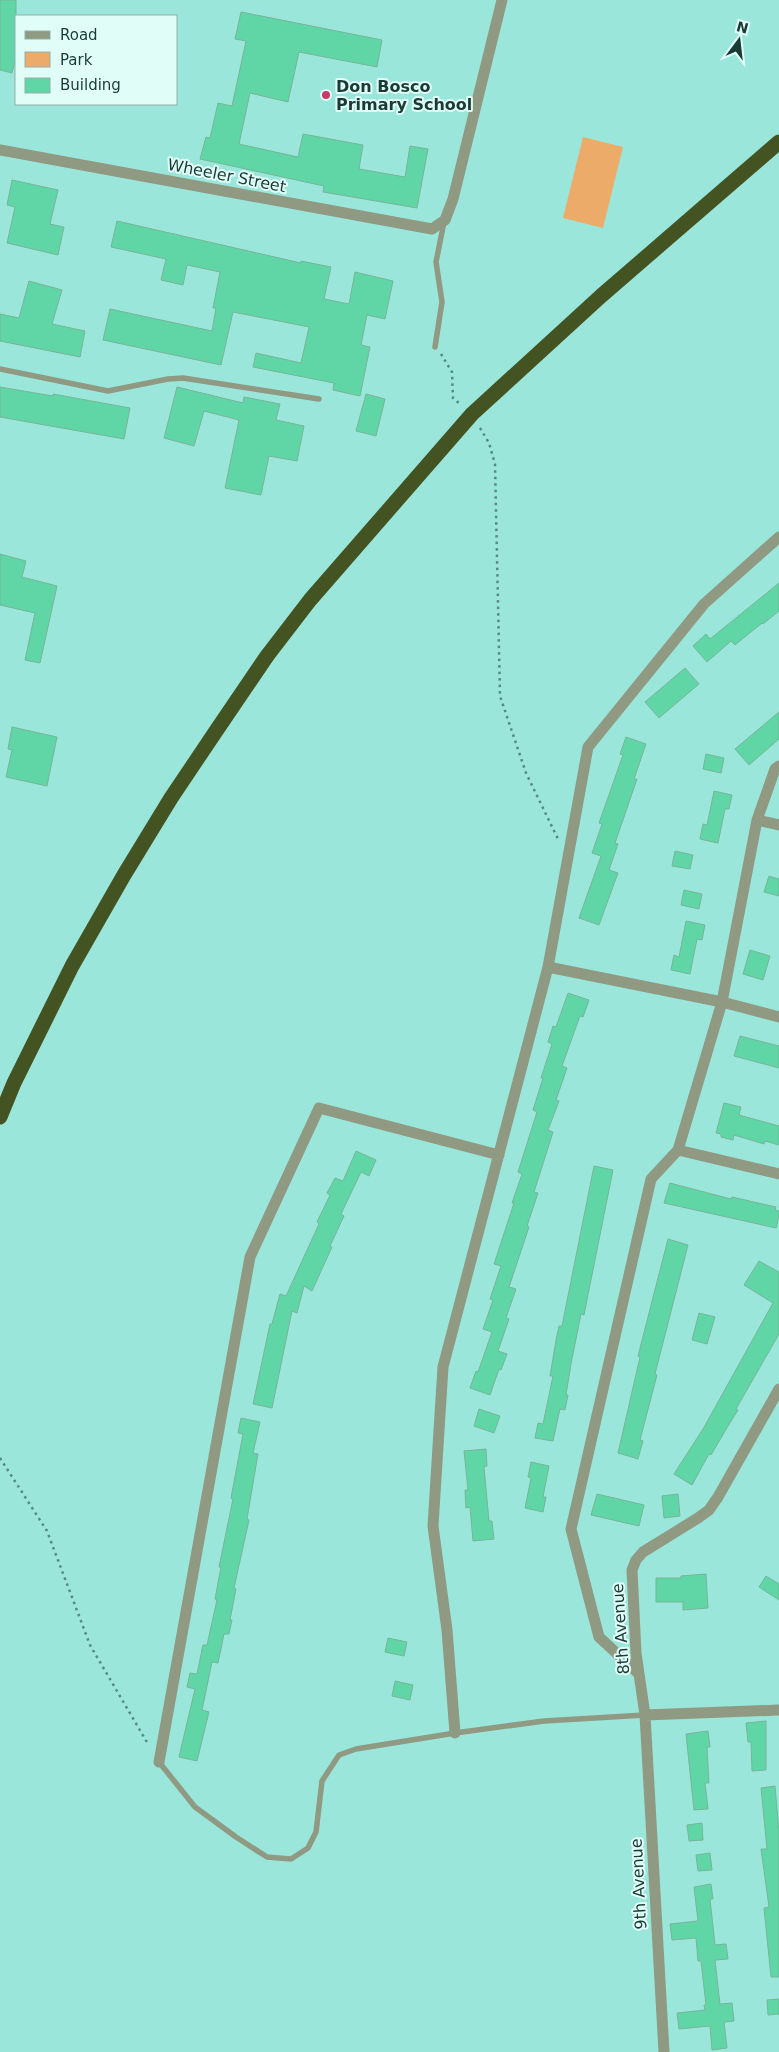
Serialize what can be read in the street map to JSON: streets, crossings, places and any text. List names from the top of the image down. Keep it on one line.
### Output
{"streets":{"street":["Wheeler Street","8th Avenue","9th Avenue"]},"crossings":[["8th Avenue","9th Avenue"]],"places":["Don Bosco Primary School"],"legend":["Road","Park","Building"],"north":"top"}
